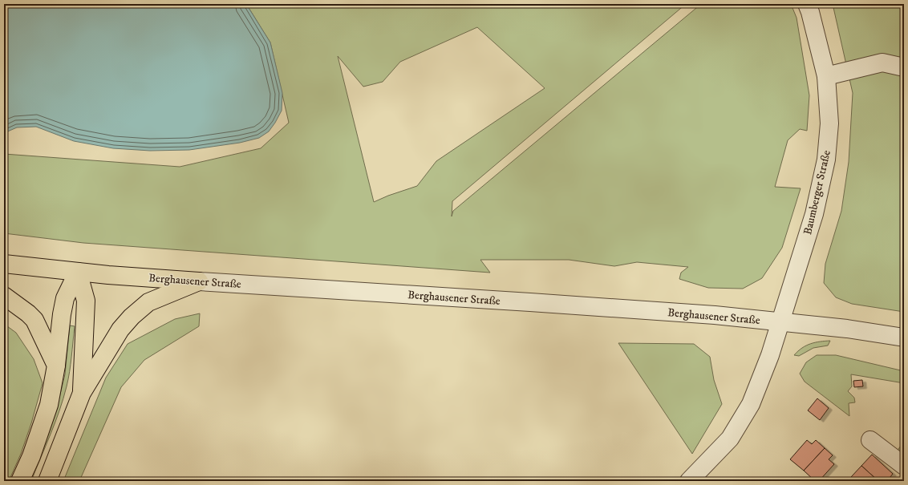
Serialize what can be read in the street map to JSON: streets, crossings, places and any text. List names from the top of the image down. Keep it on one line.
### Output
{"streets":{"main road":["Berghausener Straße"],"street":["Baumberger Straße"]},"crossings":[["Baumberger Straße","Berghausener Straße"]]}
